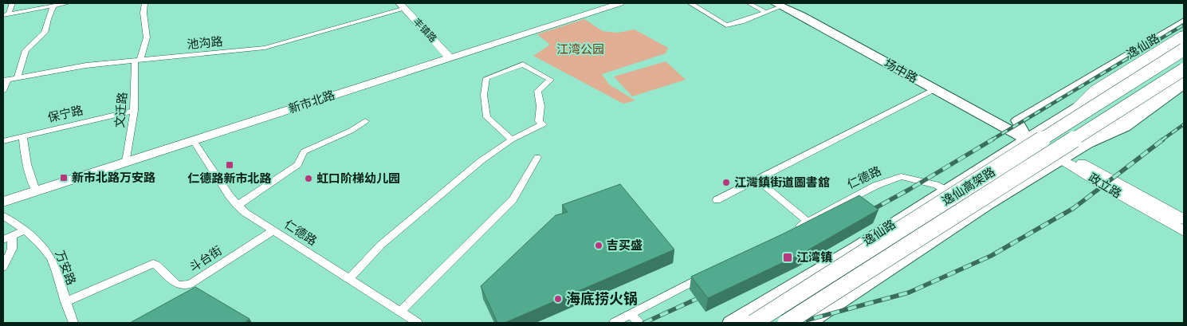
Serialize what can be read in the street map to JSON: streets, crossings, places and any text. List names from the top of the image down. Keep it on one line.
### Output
{"streets":{"highway":["逸仙高架路"],"main road":["逸仙路","场中路","政立路"],"street":["丰镇路","池沟路","新市北路","文迁路","保宁路","仁德路","斗台街","万安路"]},"crossings":[["丰镇路","池沟路"],["丰镇路","新市北路"],["池沟路","文迁路"],["逸仙路","场中路"],["逸仙路","仁德路"],["逸仙路","政立路"],["场中路","政立路"],["新市北路","文迁路"],["新市北路","仁德路"],["文迁路","保宁路"],["仁德路","斗台街"],["斗台街","万安路"]],"parks":["江湾公园"],"places":{"transit":["仁德路新市北路","新市北路万安路","江湾镇"],"other":["虹口阶梯幼儿园","江灣鎮街道圖書舘","吉买盛","海底捞火锅"]}}
